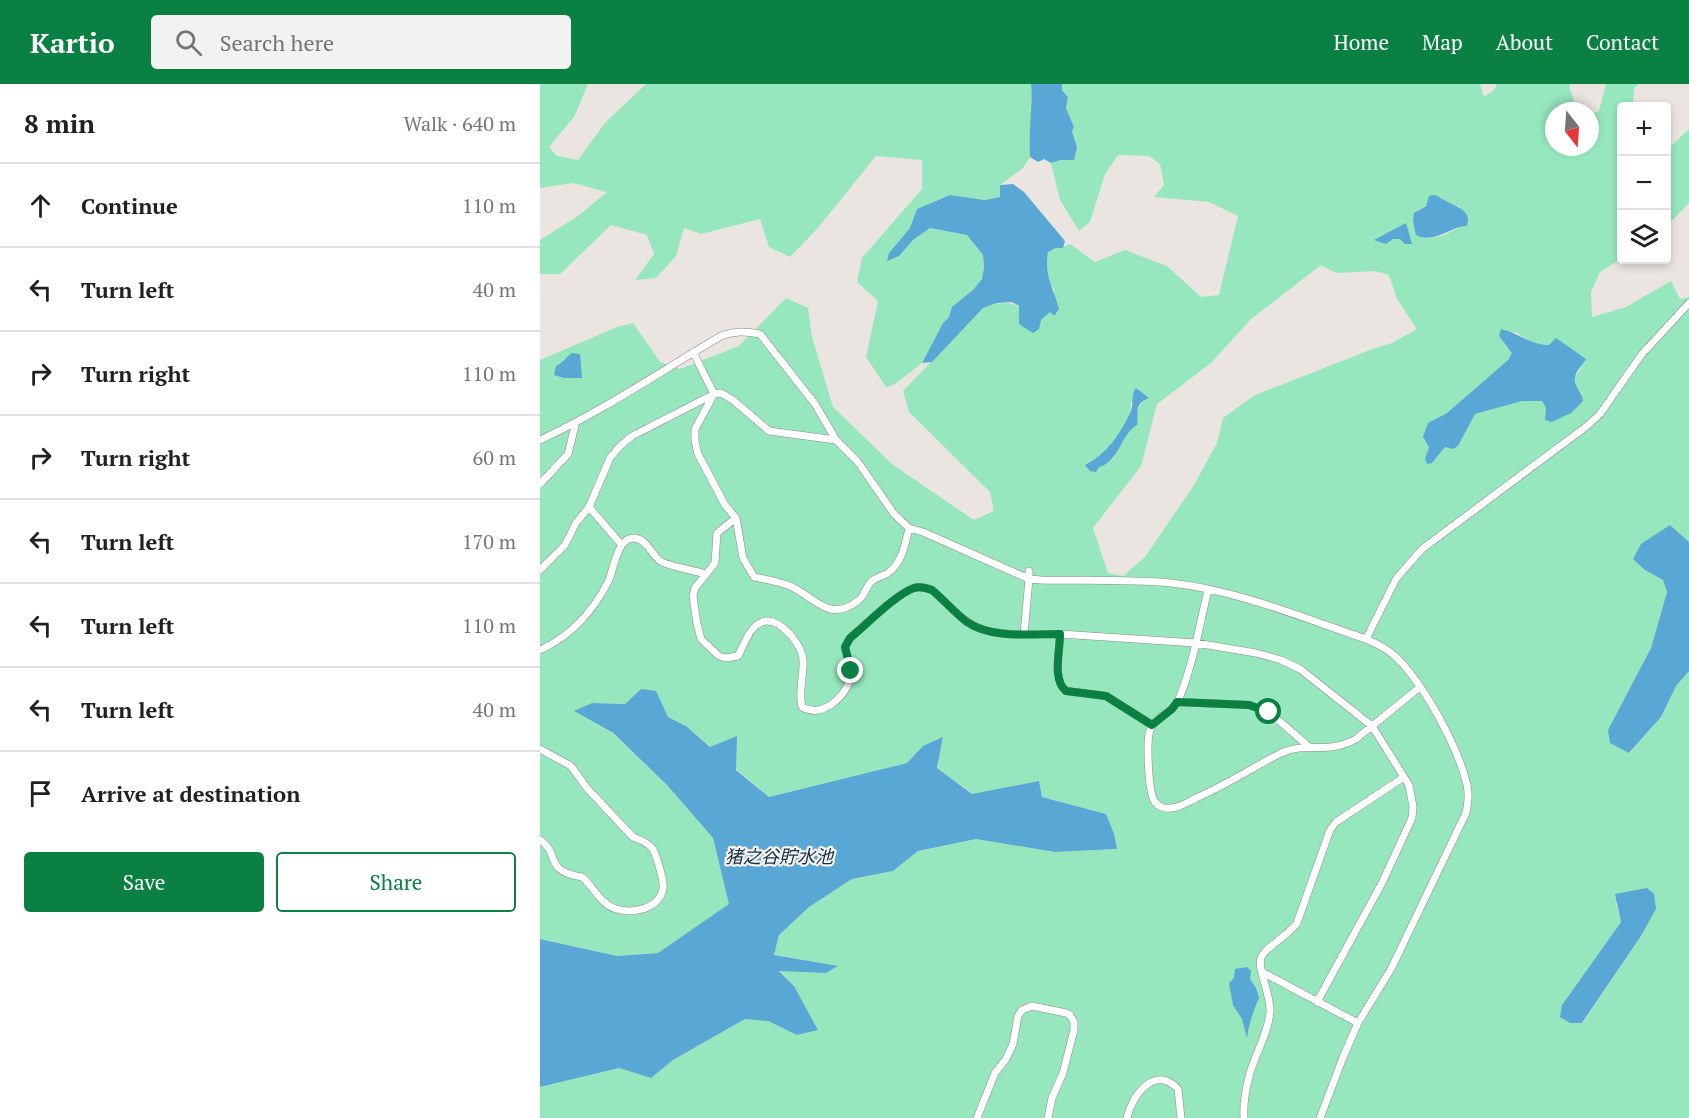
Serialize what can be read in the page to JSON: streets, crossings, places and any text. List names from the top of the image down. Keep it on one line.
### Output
{"water":["猪之谷貯水池"],"north":"bottom","page":{"header":"Kartio","search":"Search here","nav":["Home","Map","About","Contact"],"heading":["8 min","Walk · 640 m"],"map_buttons":["+","−"],"list":[["Continue","110 m"],["Turn left","40 m"],["Turn right","110 m"],["Turn right","60 m"],["Turn left","170 m"],["Turn left","110 m"],["Turn left","40 m"],"Arrive at destination"],"buttons":["Save","Share"]}}
